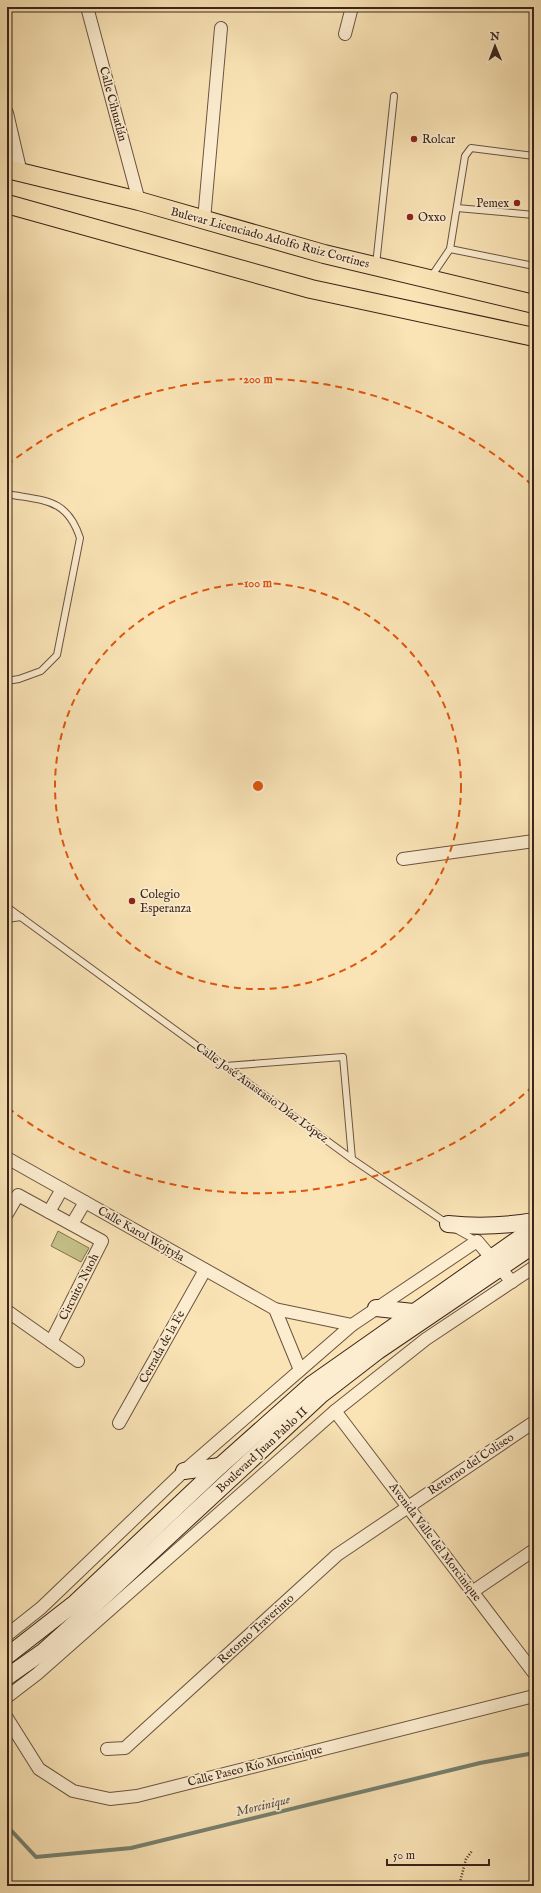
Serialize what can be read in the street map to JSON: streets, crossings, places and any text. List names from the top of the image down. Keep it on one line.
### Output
{"streets":{"main road":["Bulevar Licenciado Adolfo Ruiz Cortines","Boulevard Juan Pablo II"],"street":["Calle Cihuatlán","Calle José Anastasio Díaz López","Calle Karol Wojtyła","Circuito Nuoh","Cerrada de la Fe","Retorno del Coliseo","Avenida Valle del Morcinique","Retorno Traverinto","Calle Paseo Río Morcinique"]},"crossings":[["Calle Cihuatlán","Bulevar Licenciado Adolfo Ruiz Cortines"],["Calle José Anastasio Díaz López","Boulevard Juan Pablo II"],["Calle Karol Wojtyła","Cerrada de la Fe"],["Retorno del Coliseo","Avenida Valle del Morcinique"],["Retorno del Coliseo","Retorno Traverinto"],["Avenida Valle del Morcinique","Retorno Traverinto"]],"water":["Morcinique"],"places":["Rolcar","Pemex","Oxxo","Colegio Esperanza"],"scale_bar":"50 m","north":"top","rings":["200 m","100 m"]}
